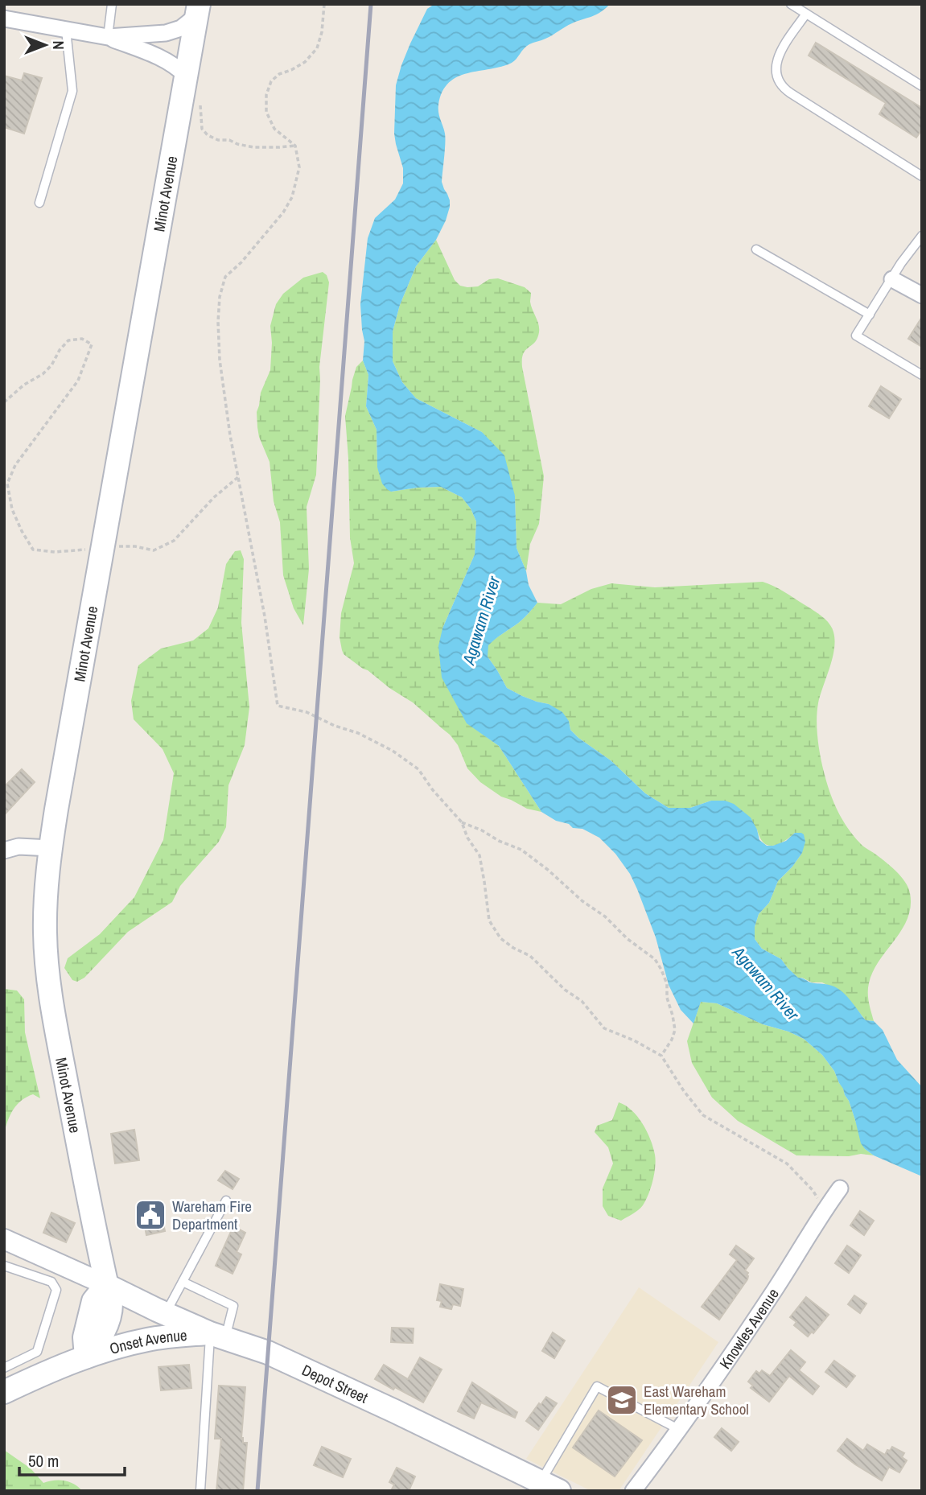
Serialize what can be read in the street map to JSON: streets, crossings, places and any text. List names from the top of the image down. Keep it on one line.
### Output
{"streets":{"main road":["Minot Avenue","Onset Avenue","Depot Street"],"street":["Knowles Avenue"]},"crossings":[["Minot Avenue","Onset Avenue"],["Minot Avenue","Depot Street"],["Onset Avenue","Depot Street"]],"water":["Agawam River"],"places":{"public building":["Wareham Fire Department"],"school or university":["East Wareham Elementary School"]},"scale_bar":"50 m","north":"right"}
